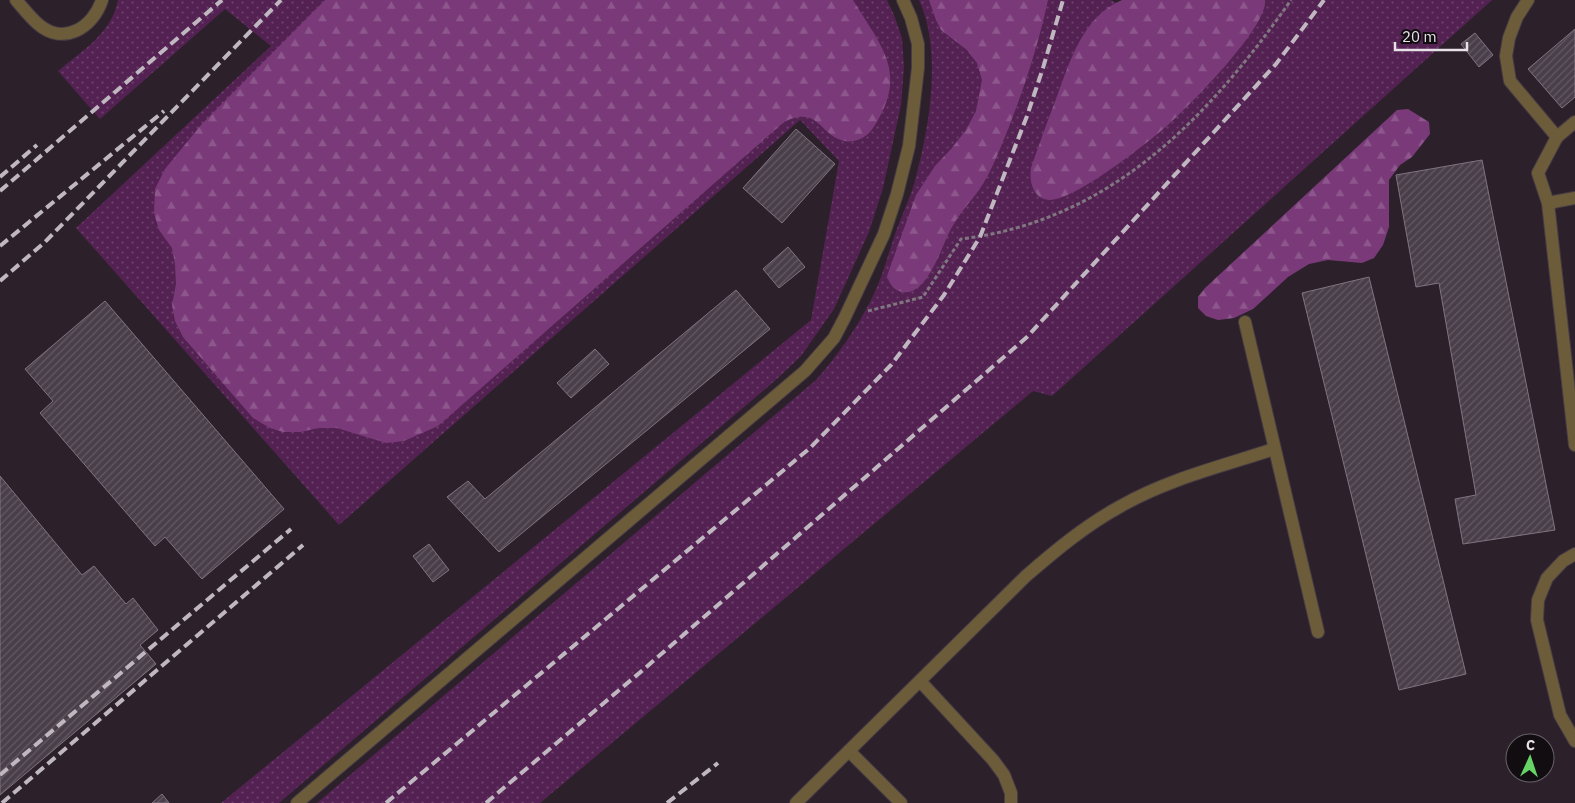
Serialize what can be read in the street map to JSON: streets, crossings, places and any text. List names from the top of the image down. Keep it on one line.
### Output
{"scale_bar":"20 m","north":"top"}
